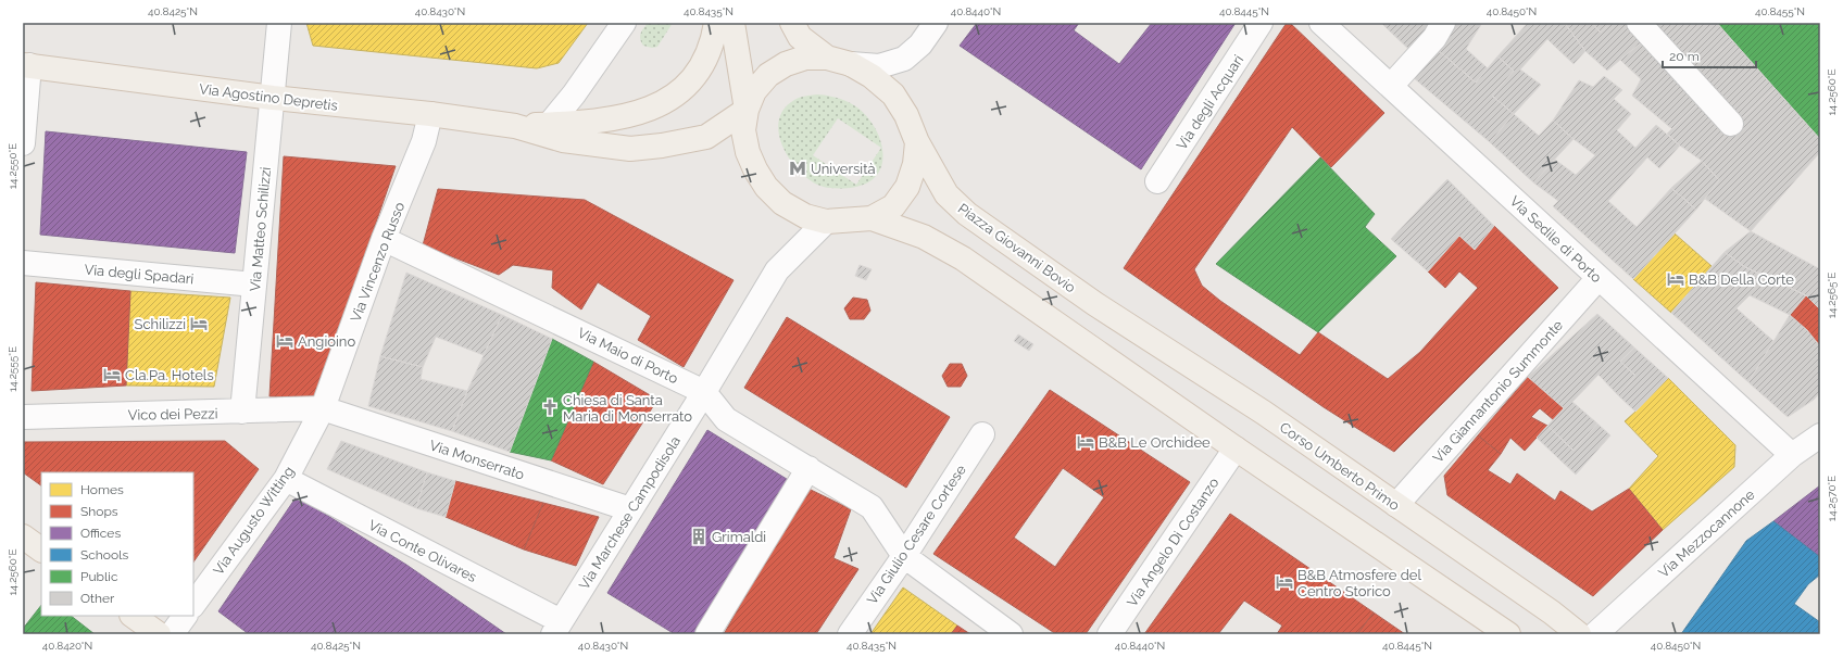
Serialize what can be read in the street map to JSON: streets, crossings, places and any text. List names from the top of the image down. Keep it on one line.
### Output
{"streets":{"main road":["Via Agostino Depretis","Piazza Giovanni Bovio","Corso Umberto Primo"],"street":["Via degli Acquari","Via Matteo Schilizzi","Via Sedile di Porto","Via Vincenzo Russo","Via degli Spadari","Via Maio di Porto","Via Giannantonio Summonte","Vico dei Pezzi","Via Monserrato","Via Marchese Campodisola","Via Augusto Witting","Via Mezzocannone","Via Giulio Cesare Cortese","Via Angelo Di Costanzo","Via Conte Olivares"]},"crossings":[["Via Agostino Depretis","Via Matteo Schilizzi"],["Via Agostino Depretis","Via Vincenzo Russo"],["Via Matteo Schilizzi","Via degli Spadari"],["Via Matteo Schilizzi","Vico dei Pezzi"],["Via Sedile di Porto","Via Giannantonio Summonte"],["Via Sedile di Porto","Via Mezzocannone"],["Piazza Giovanni Bovio","Corso Umberto Primo"],["Piazza Giovanni Bovio","Via Marchese Campodisola"],["Piazza Giovanni Bovio","Via Angelo Di Costanzo"],["Via Vincenzo Russo","Via Maio di Porto"],["Via Vincenzo Russo","Vico dei Pezzi"],["Via Vincenzo Russo","Via Monserrato"],["Via Vincenzo Russo","Via Augusto Witting"],["Via Maio di Porto","Via Marchese Campodisola"],["Via Maio di Porto","Via Giulio Cesare Cortese"],["Via Giannantonio Summonte","Corso Umberto Primo"],["Vico dei Pezzi","Via Monserrato"],["Vico dei Pezzi","Via Augusto Witting"],["Via Monserrato","Via Marchese Campodisola"],["Via Monserrato","Via Augusto Witting"],["Via Marchese Campodisola","Via Conte Olivares"],["Via Augusto Witting","Via Conte Olivares"]],"places":{"metro station":["Università"],"hotel":["B&B Della Corte","Schilizzi","Angioino","Cla.Pa. Hotels","B&B Le Orchidee","B&B Atmosfere del Centro Storico"],"church":["Chiesa di Santa Maria di Monserrato"],"building":["Grimaldi"]},"legend":["Homes","Shops","Offices","Schools","Public","Other"],"scale_bar":"20 m","coordinates":["40.8425°N","40.8430°N","40.8435°N","40.8440°N","40.8445°N","40.8450°N","40.8455°N","14.2560°E","14.2550°E","14.2565°E","14.2555°E","14.2570°E","40.8420°N"]}
